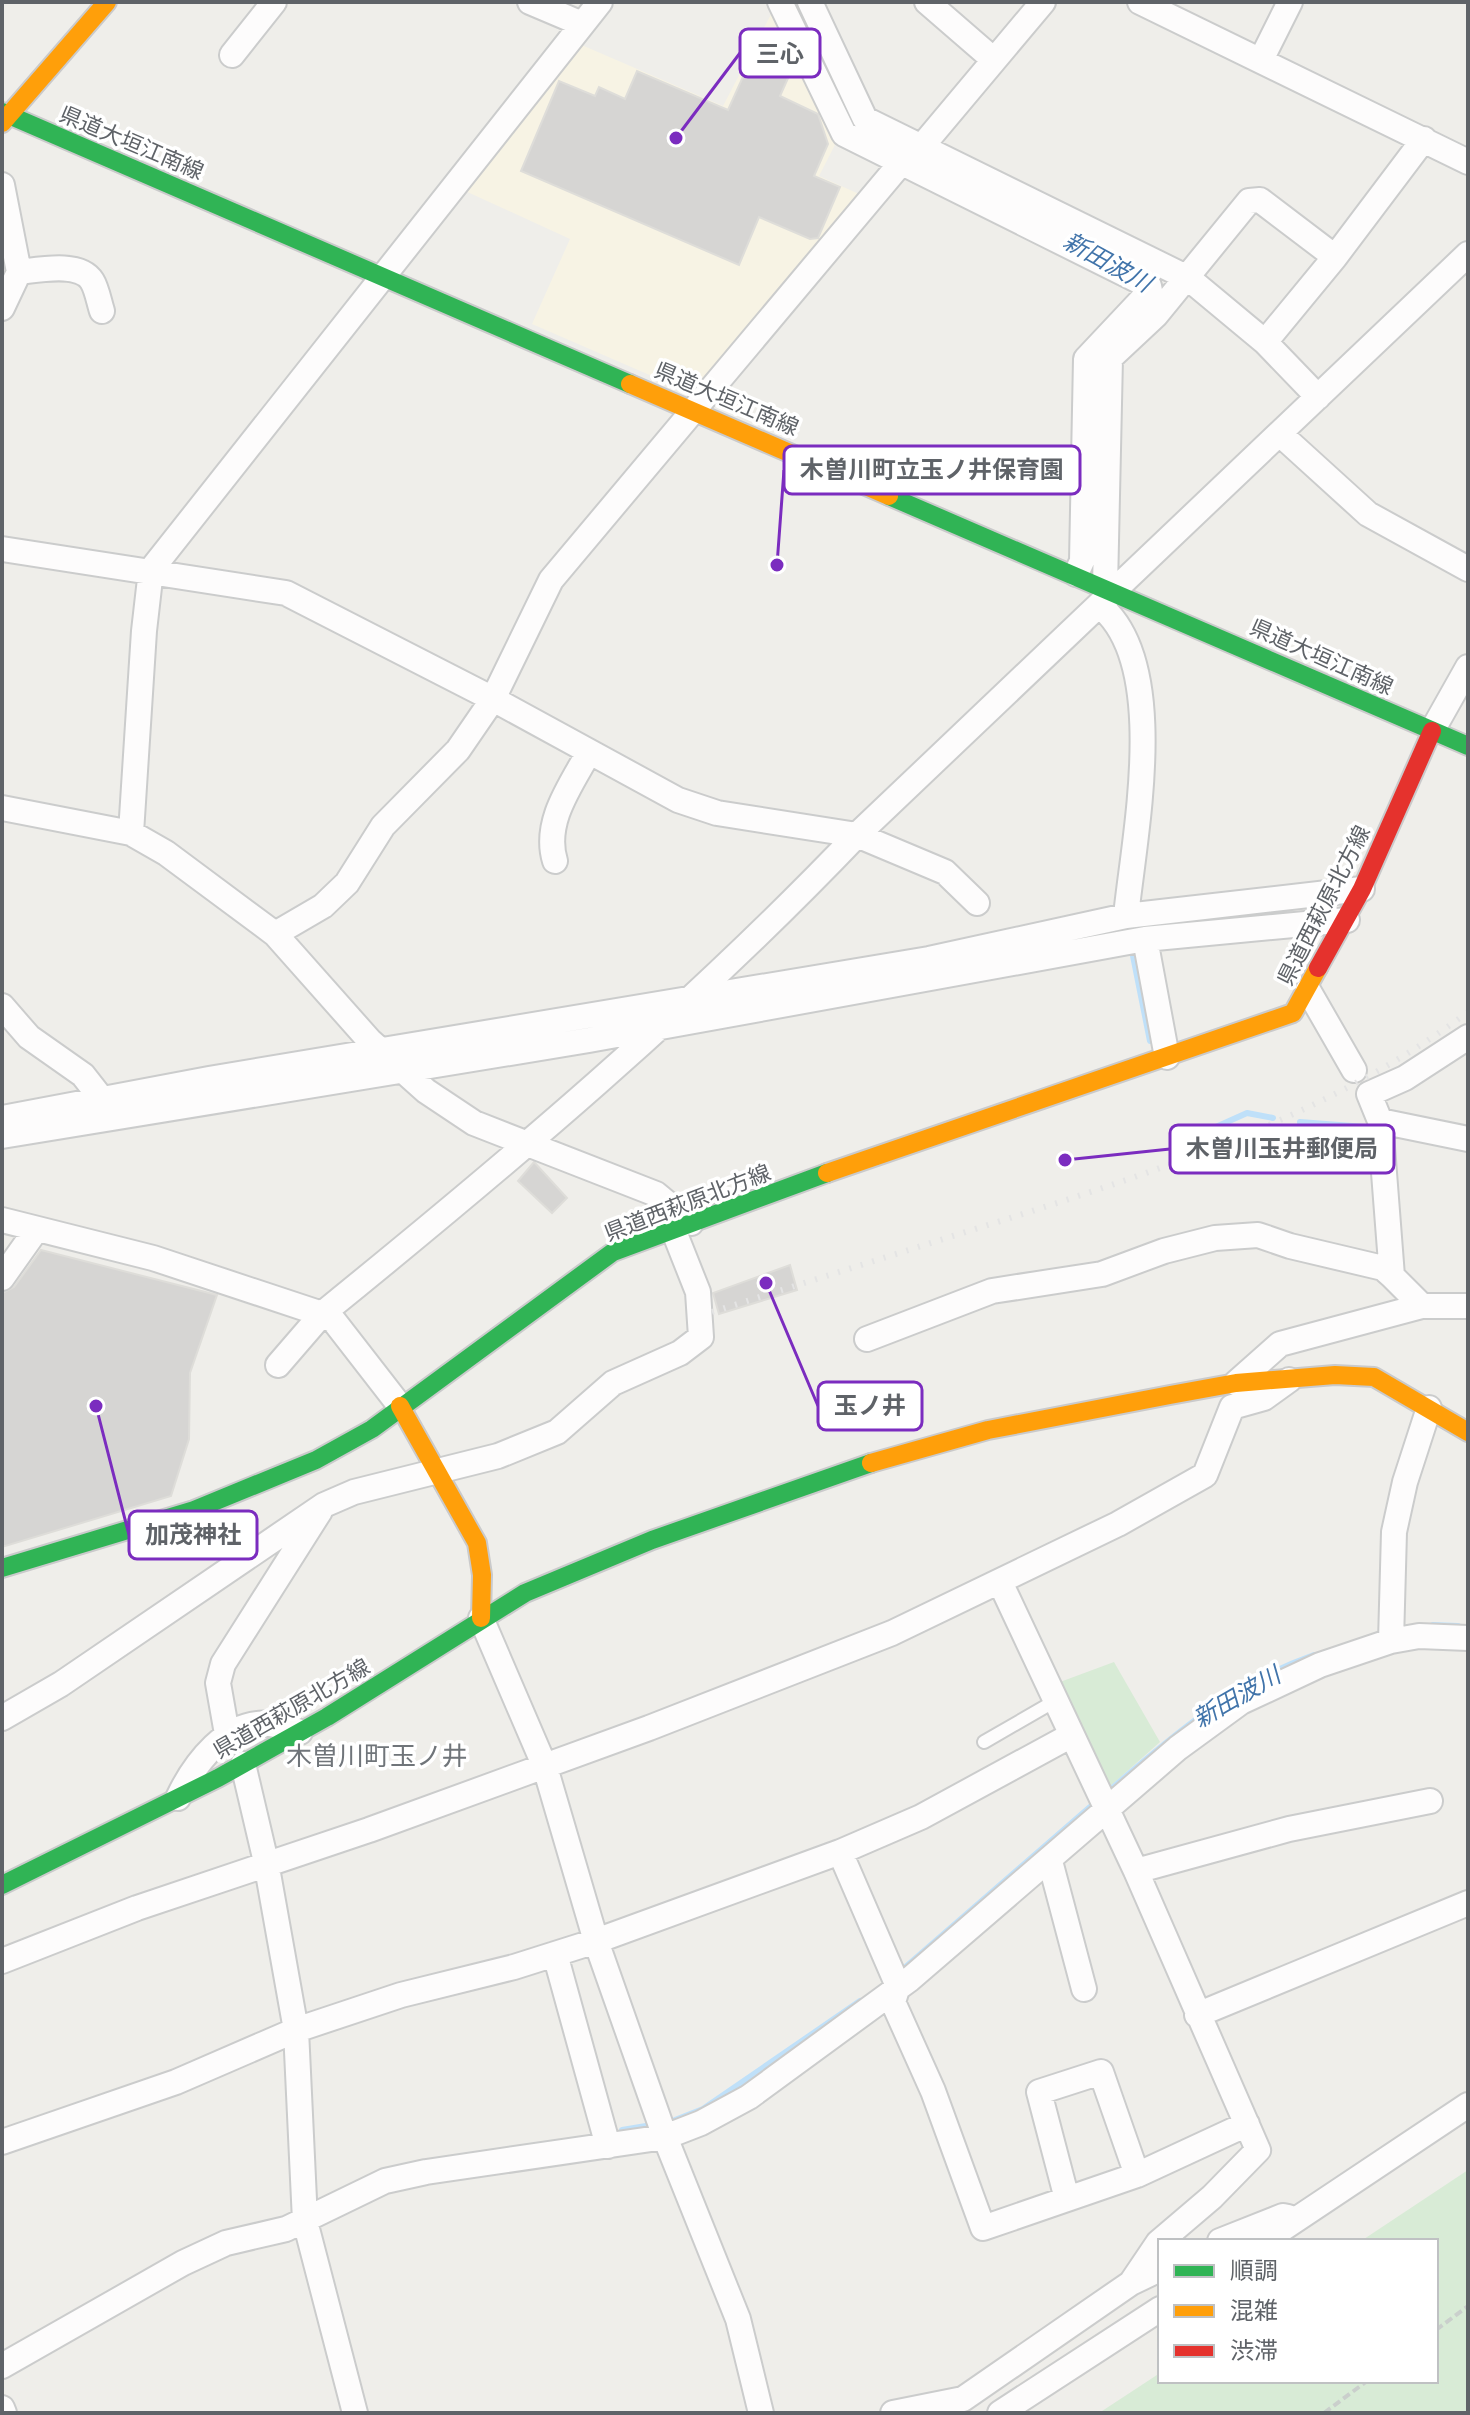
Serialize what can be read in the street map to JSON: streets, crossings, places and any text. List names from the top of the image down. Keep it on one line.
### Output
{"streets":{"main road":["県道大垣江南線","県道西萩原北方線"]},"crossings":[["県道大垣江南線","県道西萩原北方線"]],"districts":["木曽川町玉ノ井"],"water":["新田波川"],"places":["三心","木曽川町立玉ノ井保育園","木曽川玉井郵便局","玉ノ井","加茂神社"],"legend":["順調","混雑","渋滞"]}
